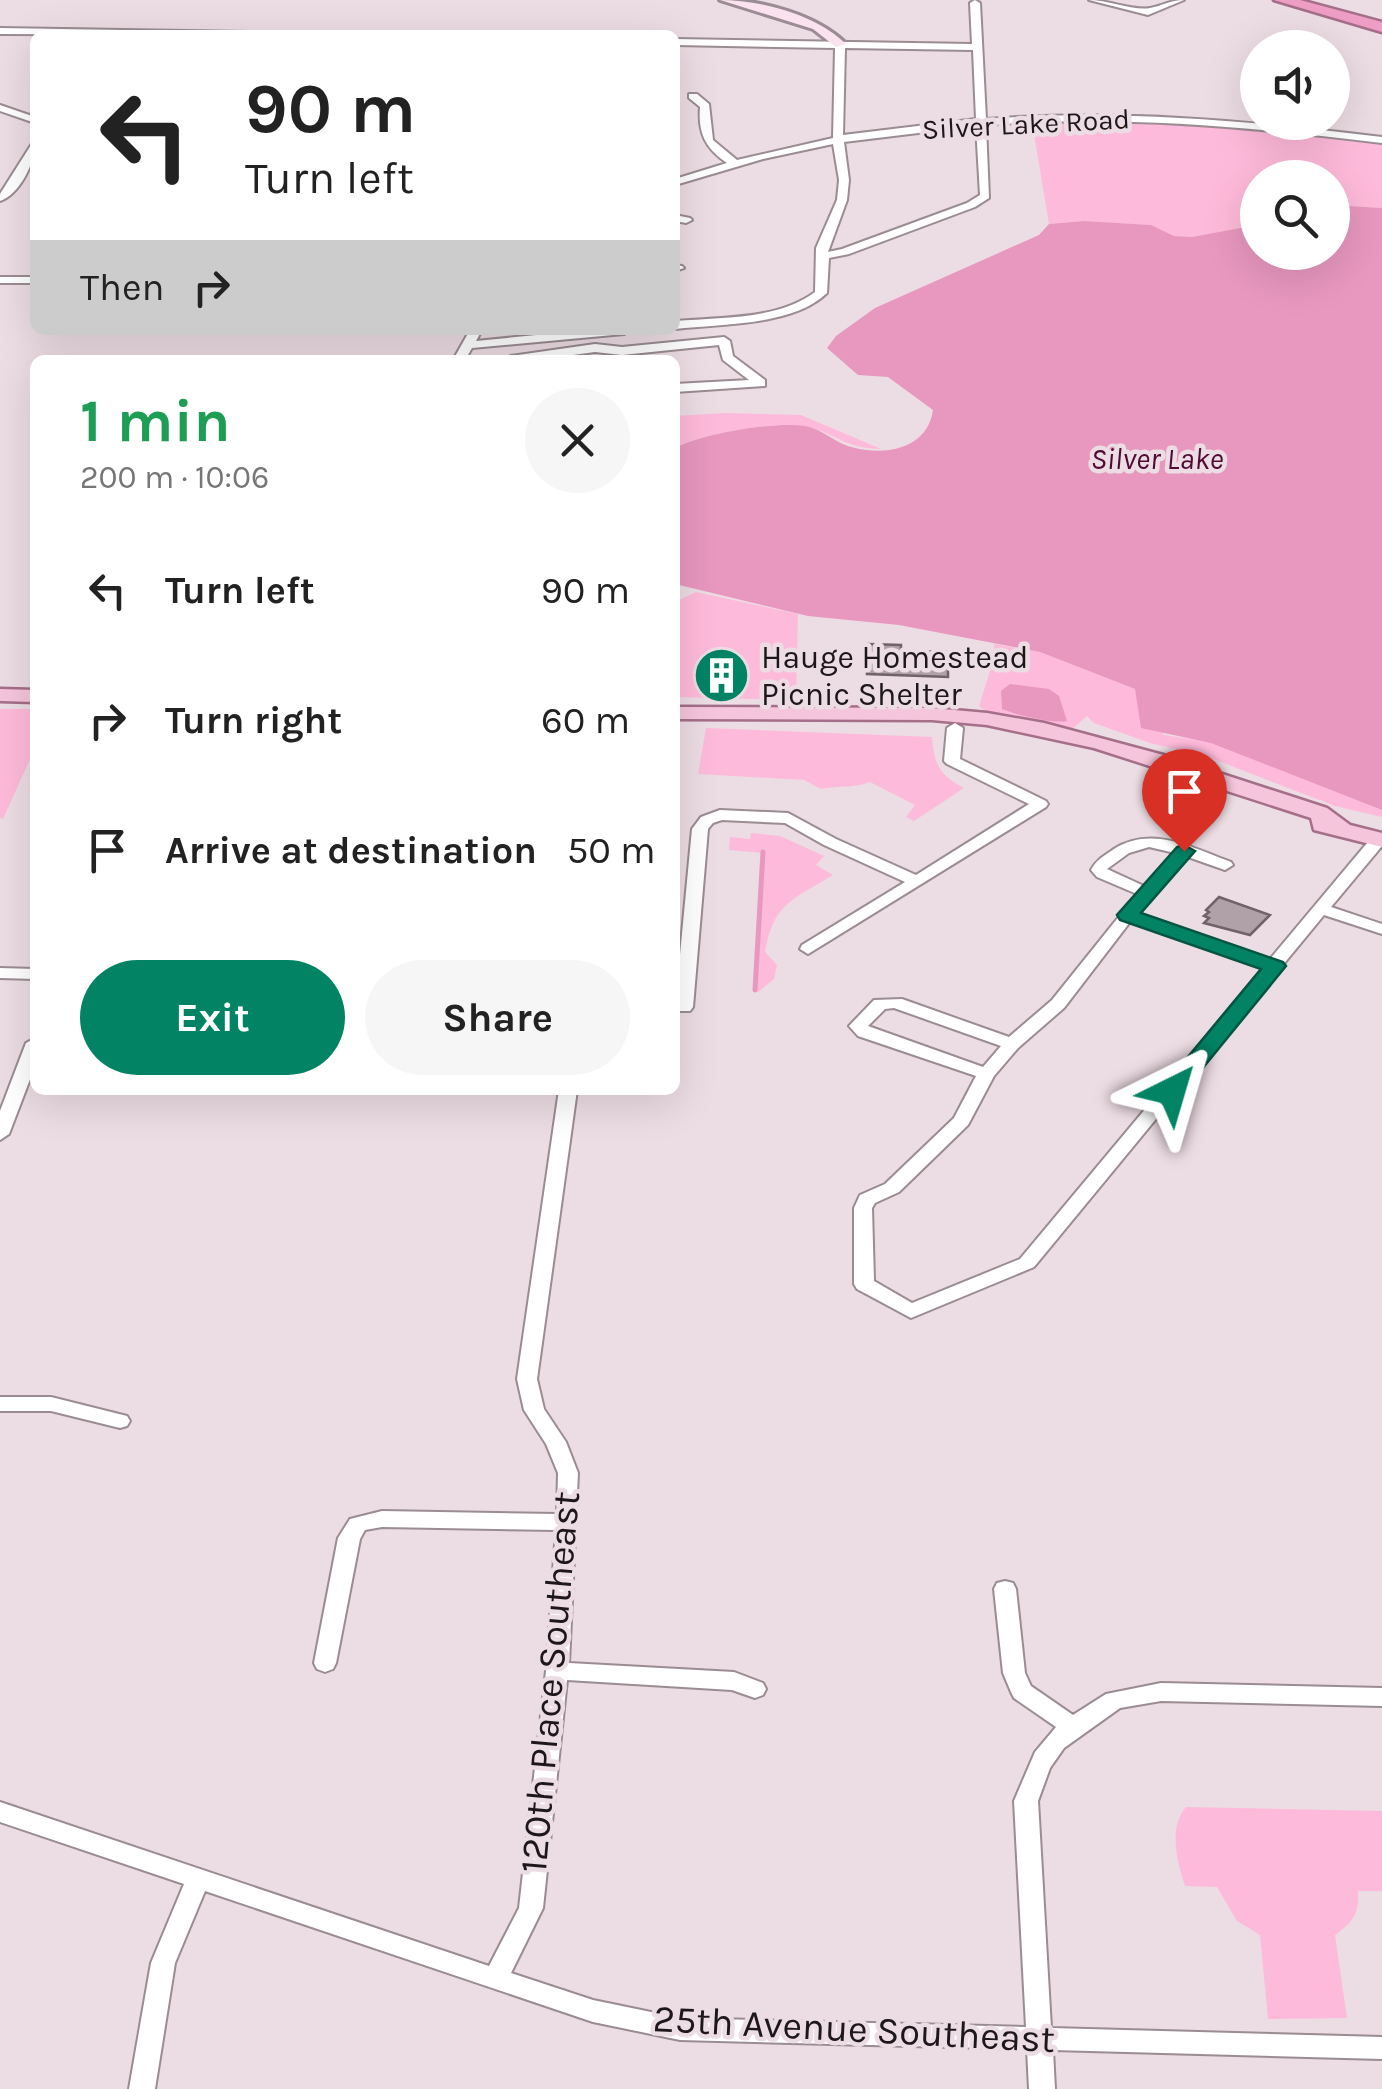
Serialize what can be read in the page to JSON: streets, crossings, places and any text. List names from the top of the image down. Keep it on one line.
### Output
{"streets":{"street":["Silver Lake Road","120th Place Southeast","25th Avenue Southeast"]},"crossings":[["120th Place Southeast","25th Avenue Southeast"]],"water":["Silver Lake"],"places":{"building":["Hauge Homestead Picnic Shelter"]},"page":{"turn":["90 m","Turn left"],"then":"Then","heading":["1 min","200 m · 10:06"],"list":[{"name":"Turn left","value":"90 m"},{"name":"Turn right","value":"60 m"},{"name":"Arrive at destination","value":"50 m"}],"buttons":["Exit","Share"]}}
